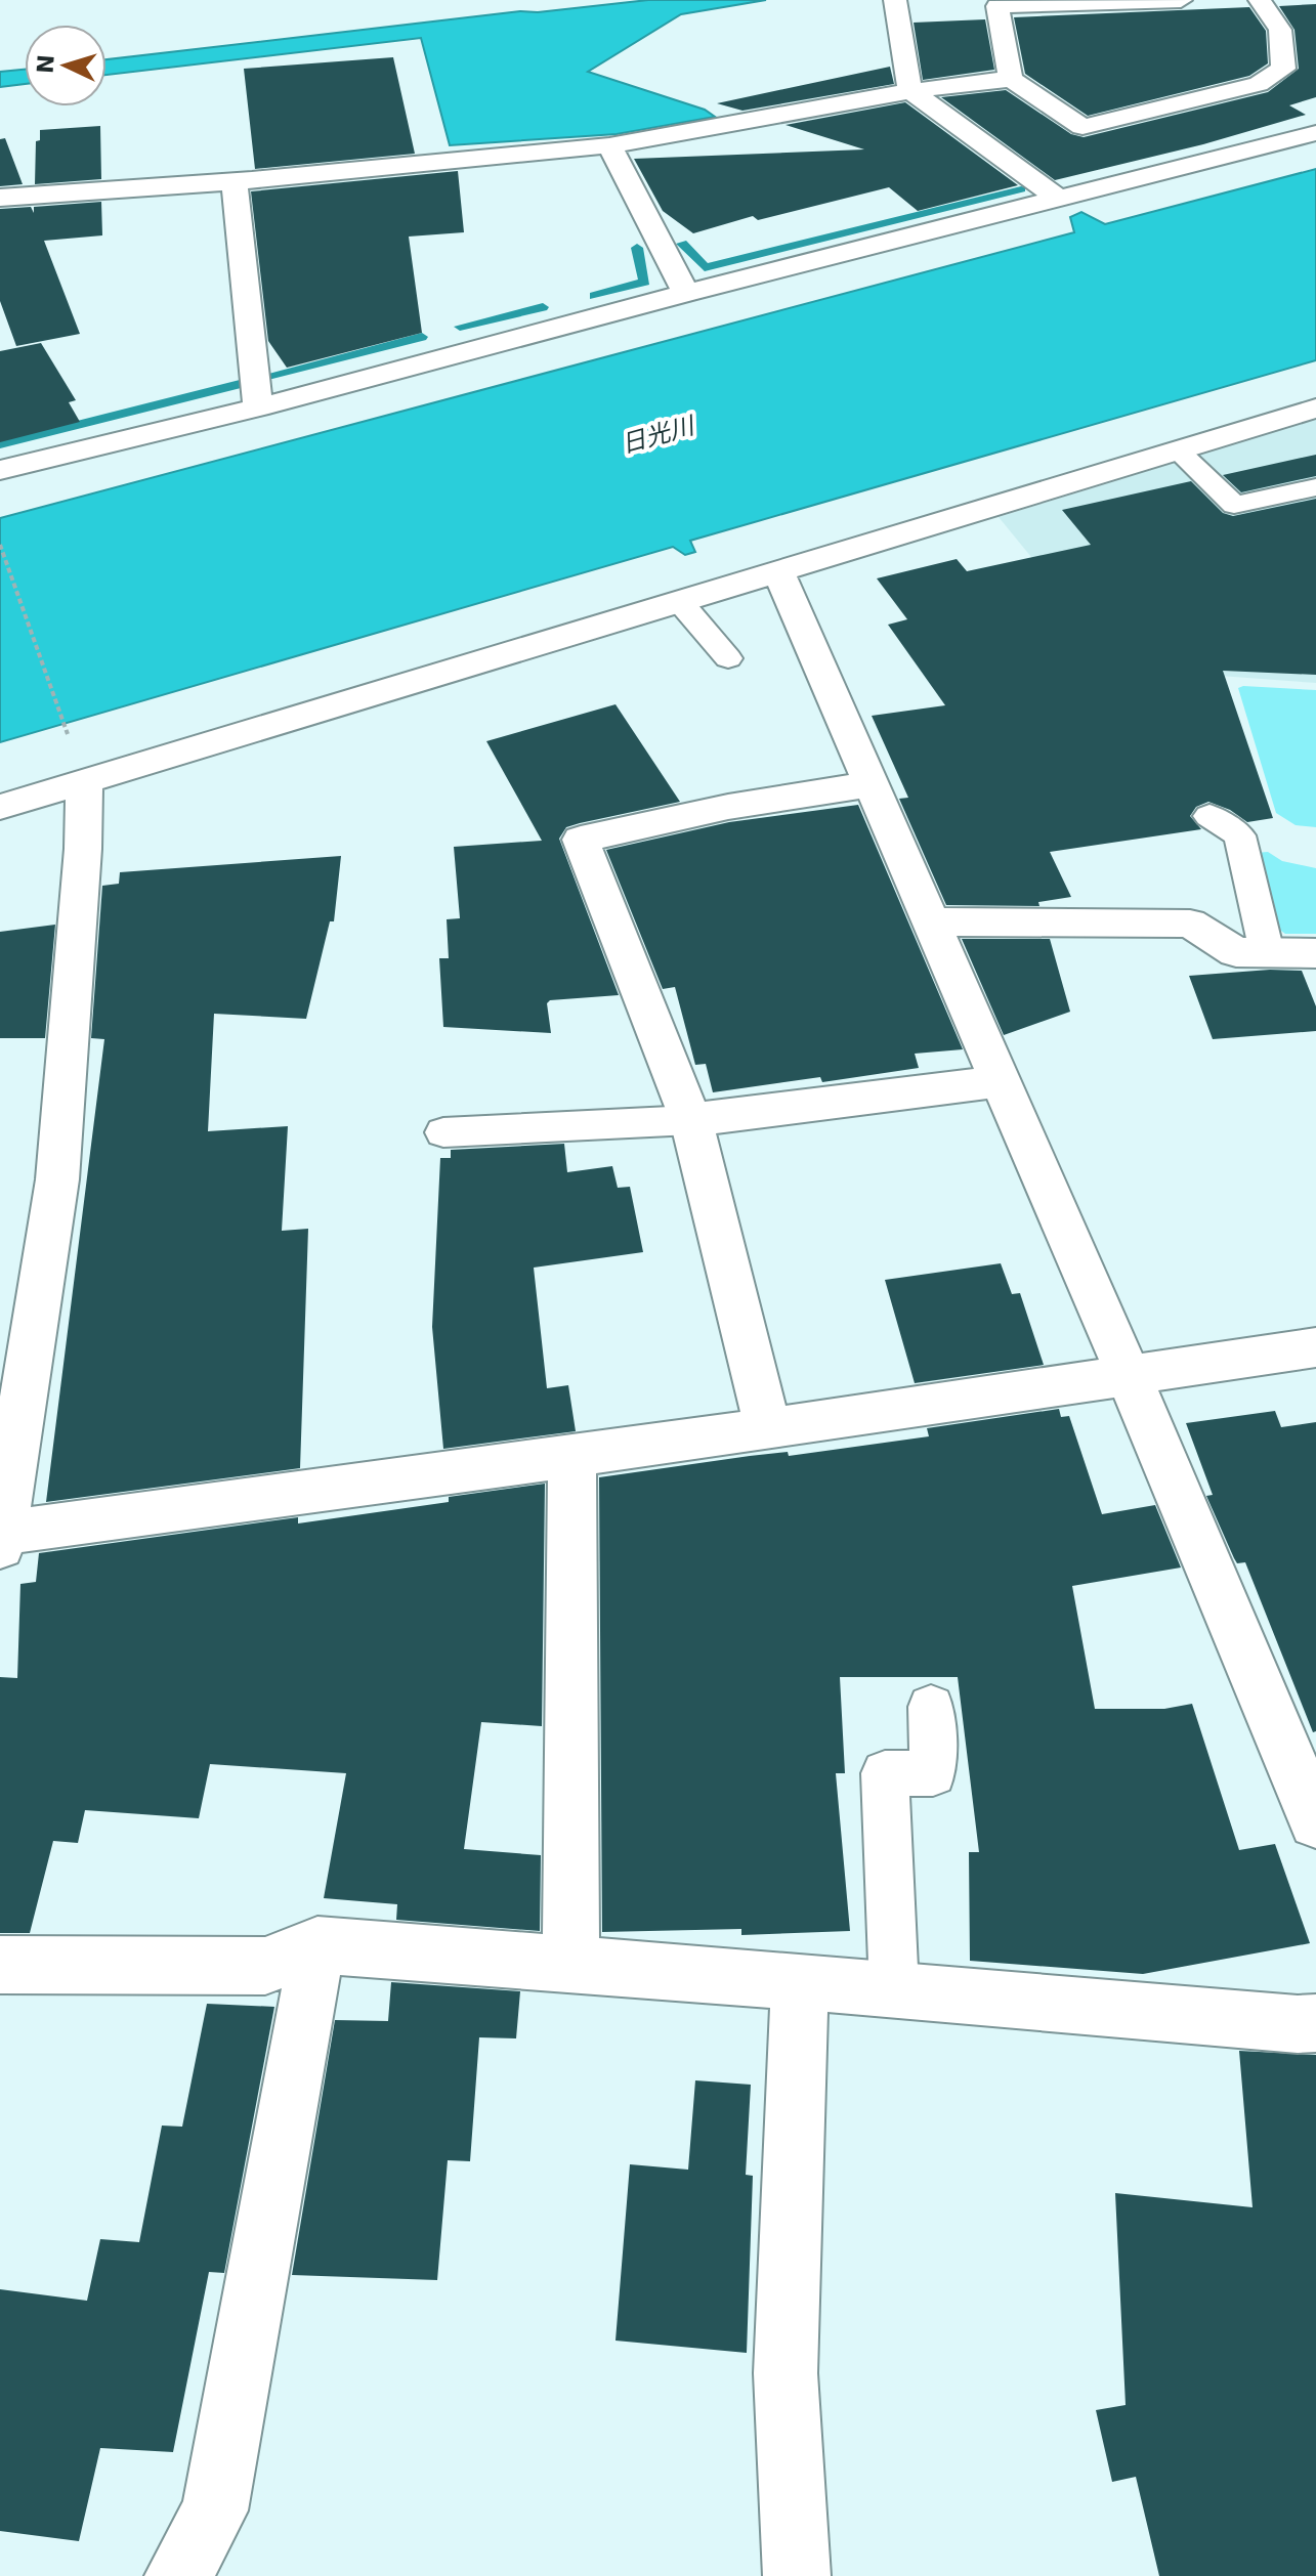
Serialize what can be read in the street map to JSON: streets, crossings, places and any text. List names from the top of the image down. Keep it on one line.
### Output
{"water":["日光川"],"north":"left"}
